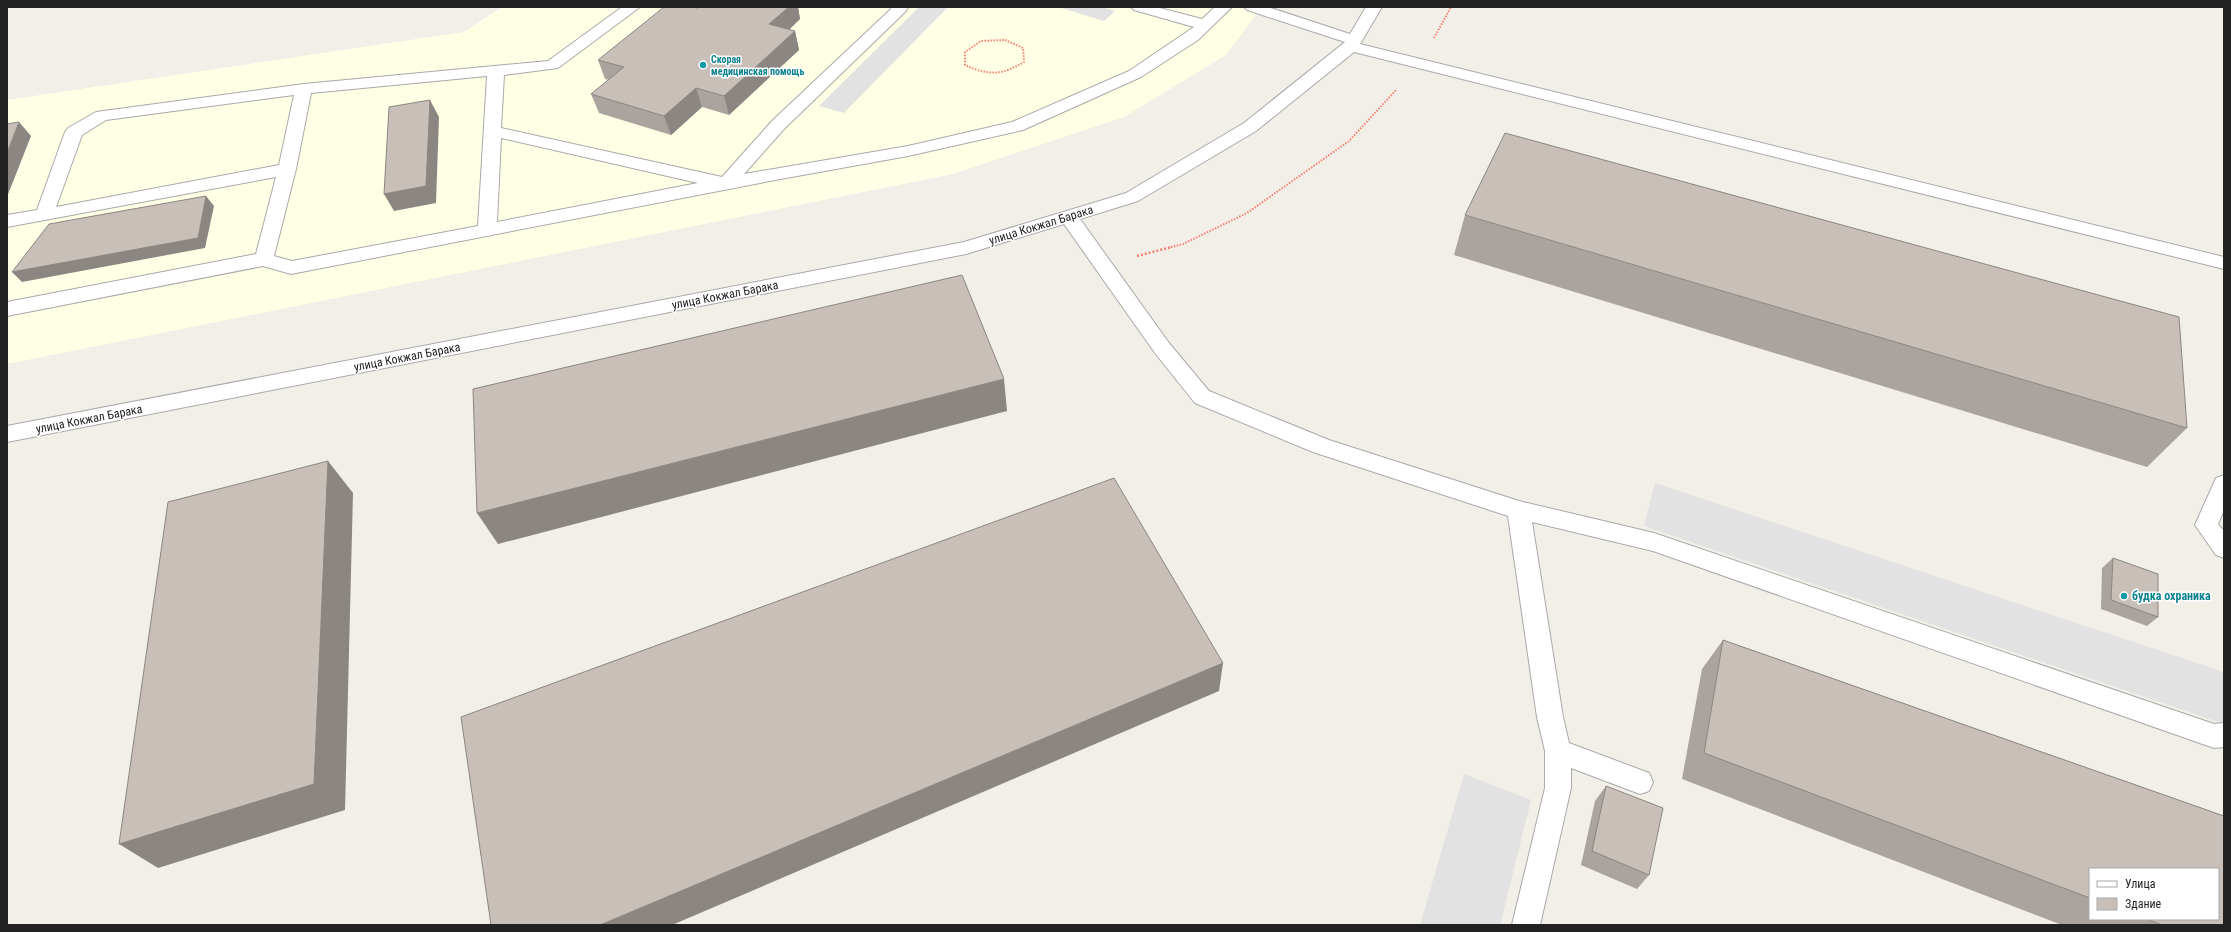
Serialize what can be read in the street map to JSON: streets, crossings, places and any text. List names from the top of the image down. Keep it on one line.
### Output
{"streets":{"street":["улица Кокжал Барака"]},"places":["Скорая медицинская помощь","будка охраника"],"legend":["Улица","Здание"]}
